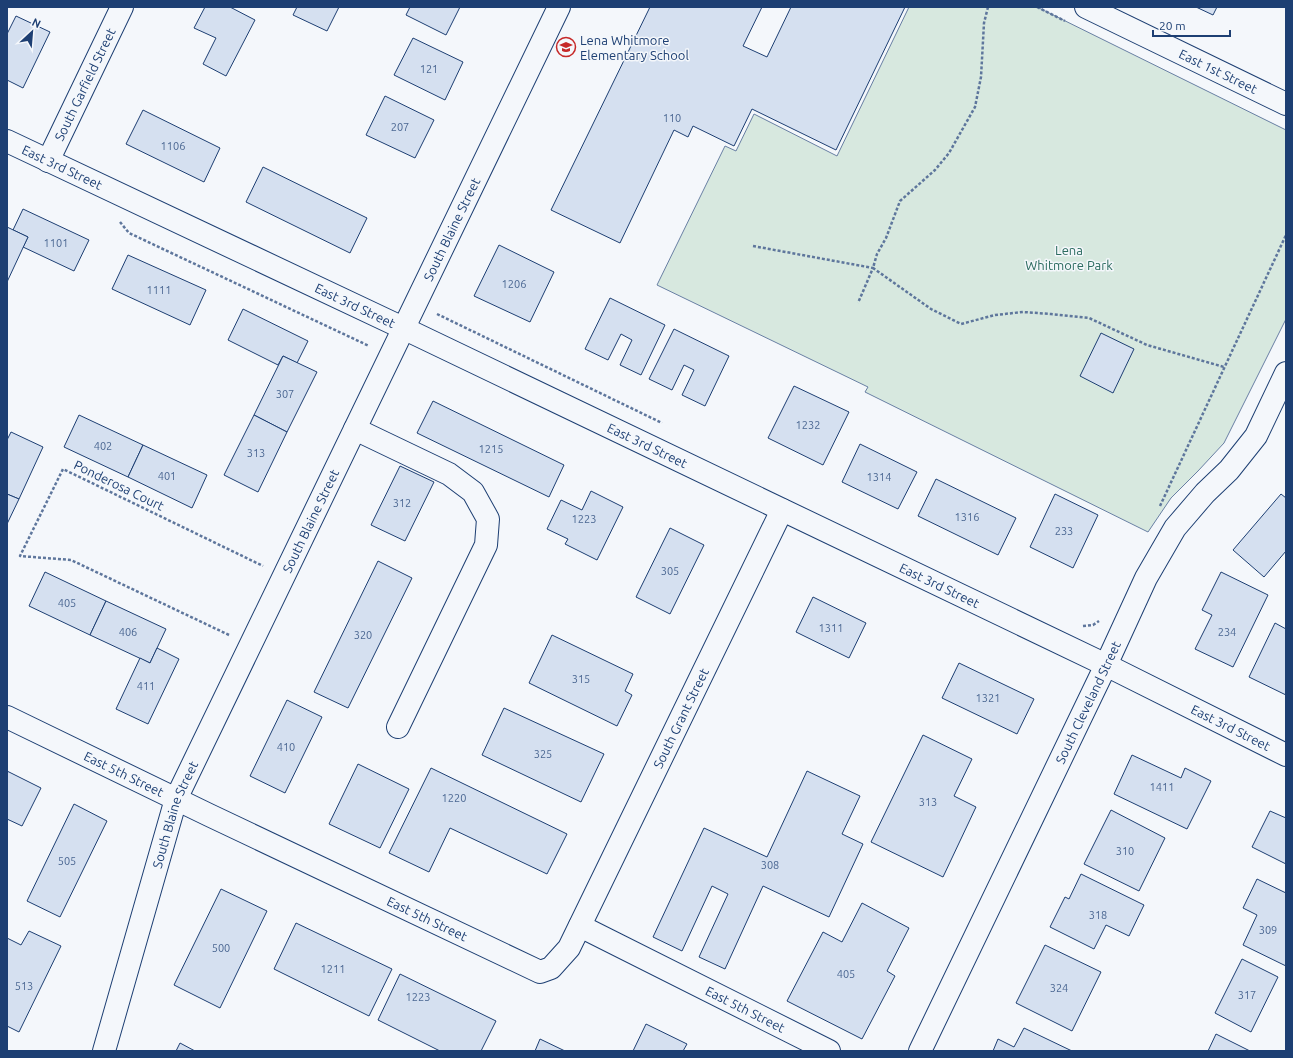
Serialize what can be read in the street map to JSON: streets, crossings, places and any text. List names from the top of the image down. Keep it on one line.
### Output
{"streets":{"street":["East 1st Street","South Garfield Street","East 3rd Street","South Blaine Street","South Cleveland Street","South Grant Street","East 5th Street"],"path":["Ponderosa Court"]},"crossings":[["South Garfield Street","East 3rd Street"],["East 3rd Street","South Blaine Street"],["East 3rd Street","South Cleveland Street"],["East 3rd Street","South Grant Street"],["South Blaine Street","East 5th Street"],["South Grant Street","East 5th Street"]],"parks":["Lena Whitmore Park"],"places":{"school or university":["Lena Whitmore Elementary School"]},"house_numbers":["121","110","207","1106","1101","1206","1111","307","1232","402","1215","313","401","1314","312","1316","1223","233","305","405","1311","406","234","320","315","411","1321","410","325","1411","1220","313","310","505","308","318","309","500","1211","405","513","324","317","1223"],"scale_bar":"20 m","north":"top right"}
